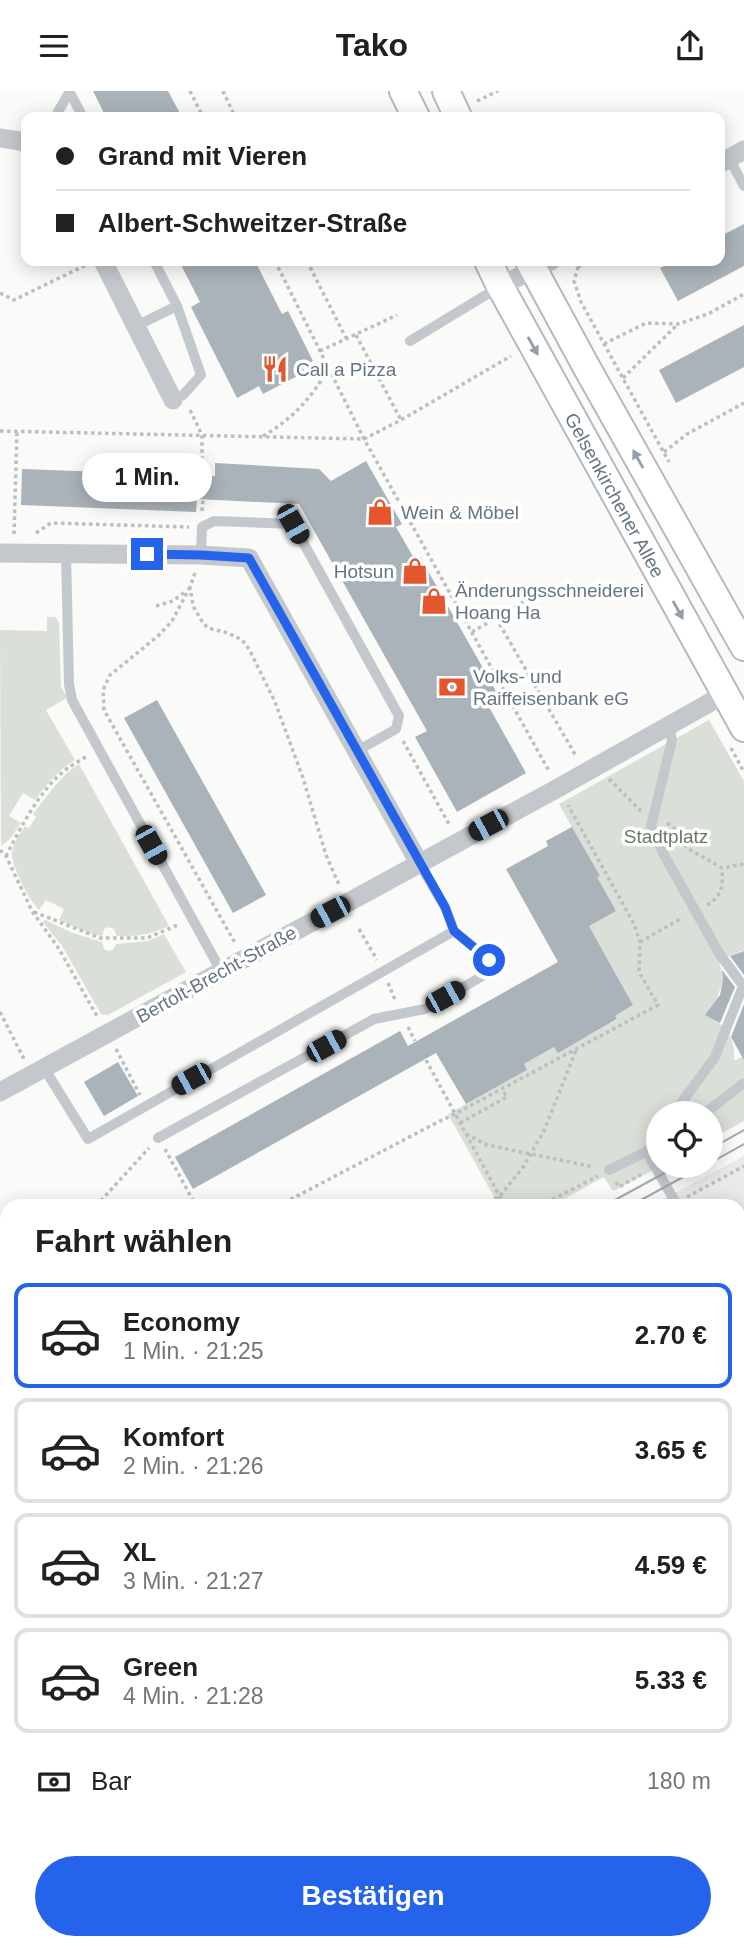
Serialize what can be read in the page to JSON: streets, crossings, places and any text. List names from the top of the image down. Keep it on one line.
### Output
{"streets":{"main road":["Gelsenkirchener Allee"],"street":["Bertolt-Brecht-Straße"]},"crossings":[["Gelsenkirchener Allee","Bertolt-Brecht-Straße"]],"parks":["Stadtplatz"],"places":{"restaurant":["Call a Pizza"],"shop":["Wein & Möbel","Hotsun","Änderungsschneiderei Hoang Ha"],"bank":["Volks- und Raiffeisenbank eG"]},"page":{"header":"Tako","banner":["Grand mit Vieren","Albert-Schweitzer-Straße"],"bubble":"1 Min.","heading":"Fahrt wählen","list":[{"name":"Economy","note":"1 Min. · 21:25","value":"2.70 €"},{"name":"Komfort","note":"2 Min. · 21:26","value":"3.65 €"},{"name":"XL","note":"3 Min. · 21:27","value":"4.59 €"},{"name":"Green","note":"4 Min. · 21:28","value":"5.33 €"}],"pay":["Bar","180 m"],"buttons":"Bestätigen"}}
